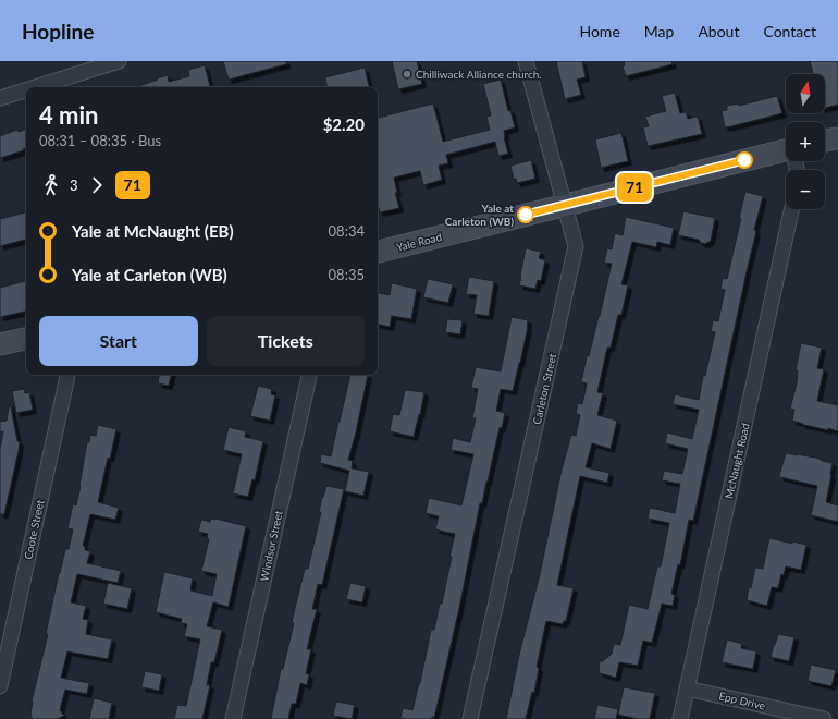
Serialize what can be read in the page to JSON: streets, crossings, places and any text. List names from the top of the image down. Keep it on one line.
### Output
{"streets":{"main road":["Yale Road"],"street":["Carleton Street","McNaught Road","Coote Street","Windsor Street","Epp Drive"]},"crossings":[["Yale Road","Carleton Street"],["McNaught Road","Epp Drive"]],"places":["Chilliwack Alliance church.","Yale at Carleton (WB)"],"lines":["bus line 71"],"north":"top","page":{"header":"Hopline","nav":["Home","Map","About","Contact"],"on_map":"71","map_buttons":["+","−"],"heading":["4 min","08:31 – 08:35 · Bus","$2.20"],"legs":["3","71"],"list":[{"name":"Yale at McNaught (EB)","value":"08:34"},{"name":"Yale at Carleton (WB)","value":"08:35"}],"buttons":["Start","Tickets"]}}
